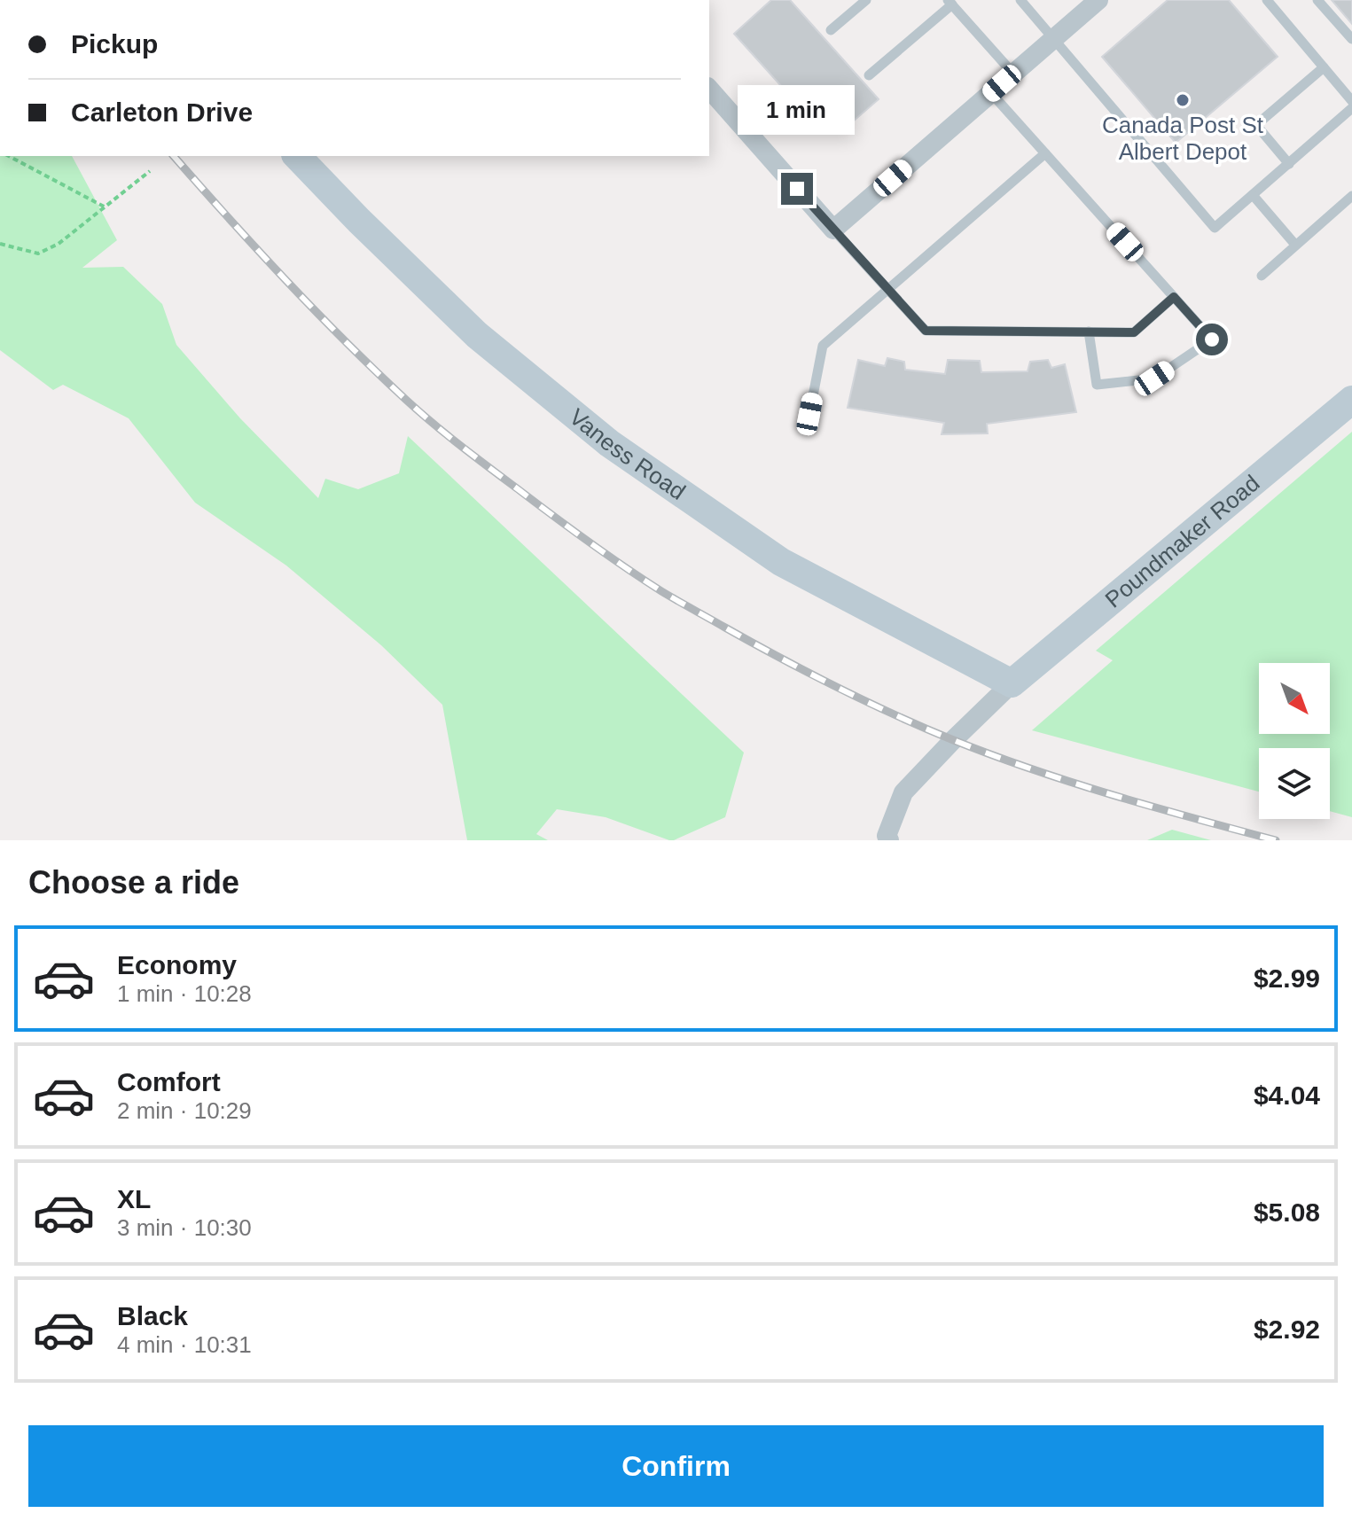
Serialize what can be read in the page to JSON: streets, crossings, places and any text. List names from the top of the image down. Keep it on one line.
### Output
{"streets":{"street":["Vaness Road","Poundmaker Road"]},"crossings":[["Vaness Road","Poundmaker Road"]],"places":["Canada Post St Albert Depot"],"north":"bottom right","page":{"banner":["Pickup","Carleton Drive"],"bubble":"1 min","heading":"Choose a ride","list":[{"name":"Economy","note":"1 min · 10:28","value":"$2.99"},{"name":"Comfort","note":"2 min · 10:29","value":"$4.04"},{"name":"XL","note":"3 min · 10:30","value":"$5.08"},{"name":"Black","note":"4 min · 10:31","value":"$2.92"}],"buttons":"Confirm"}}
